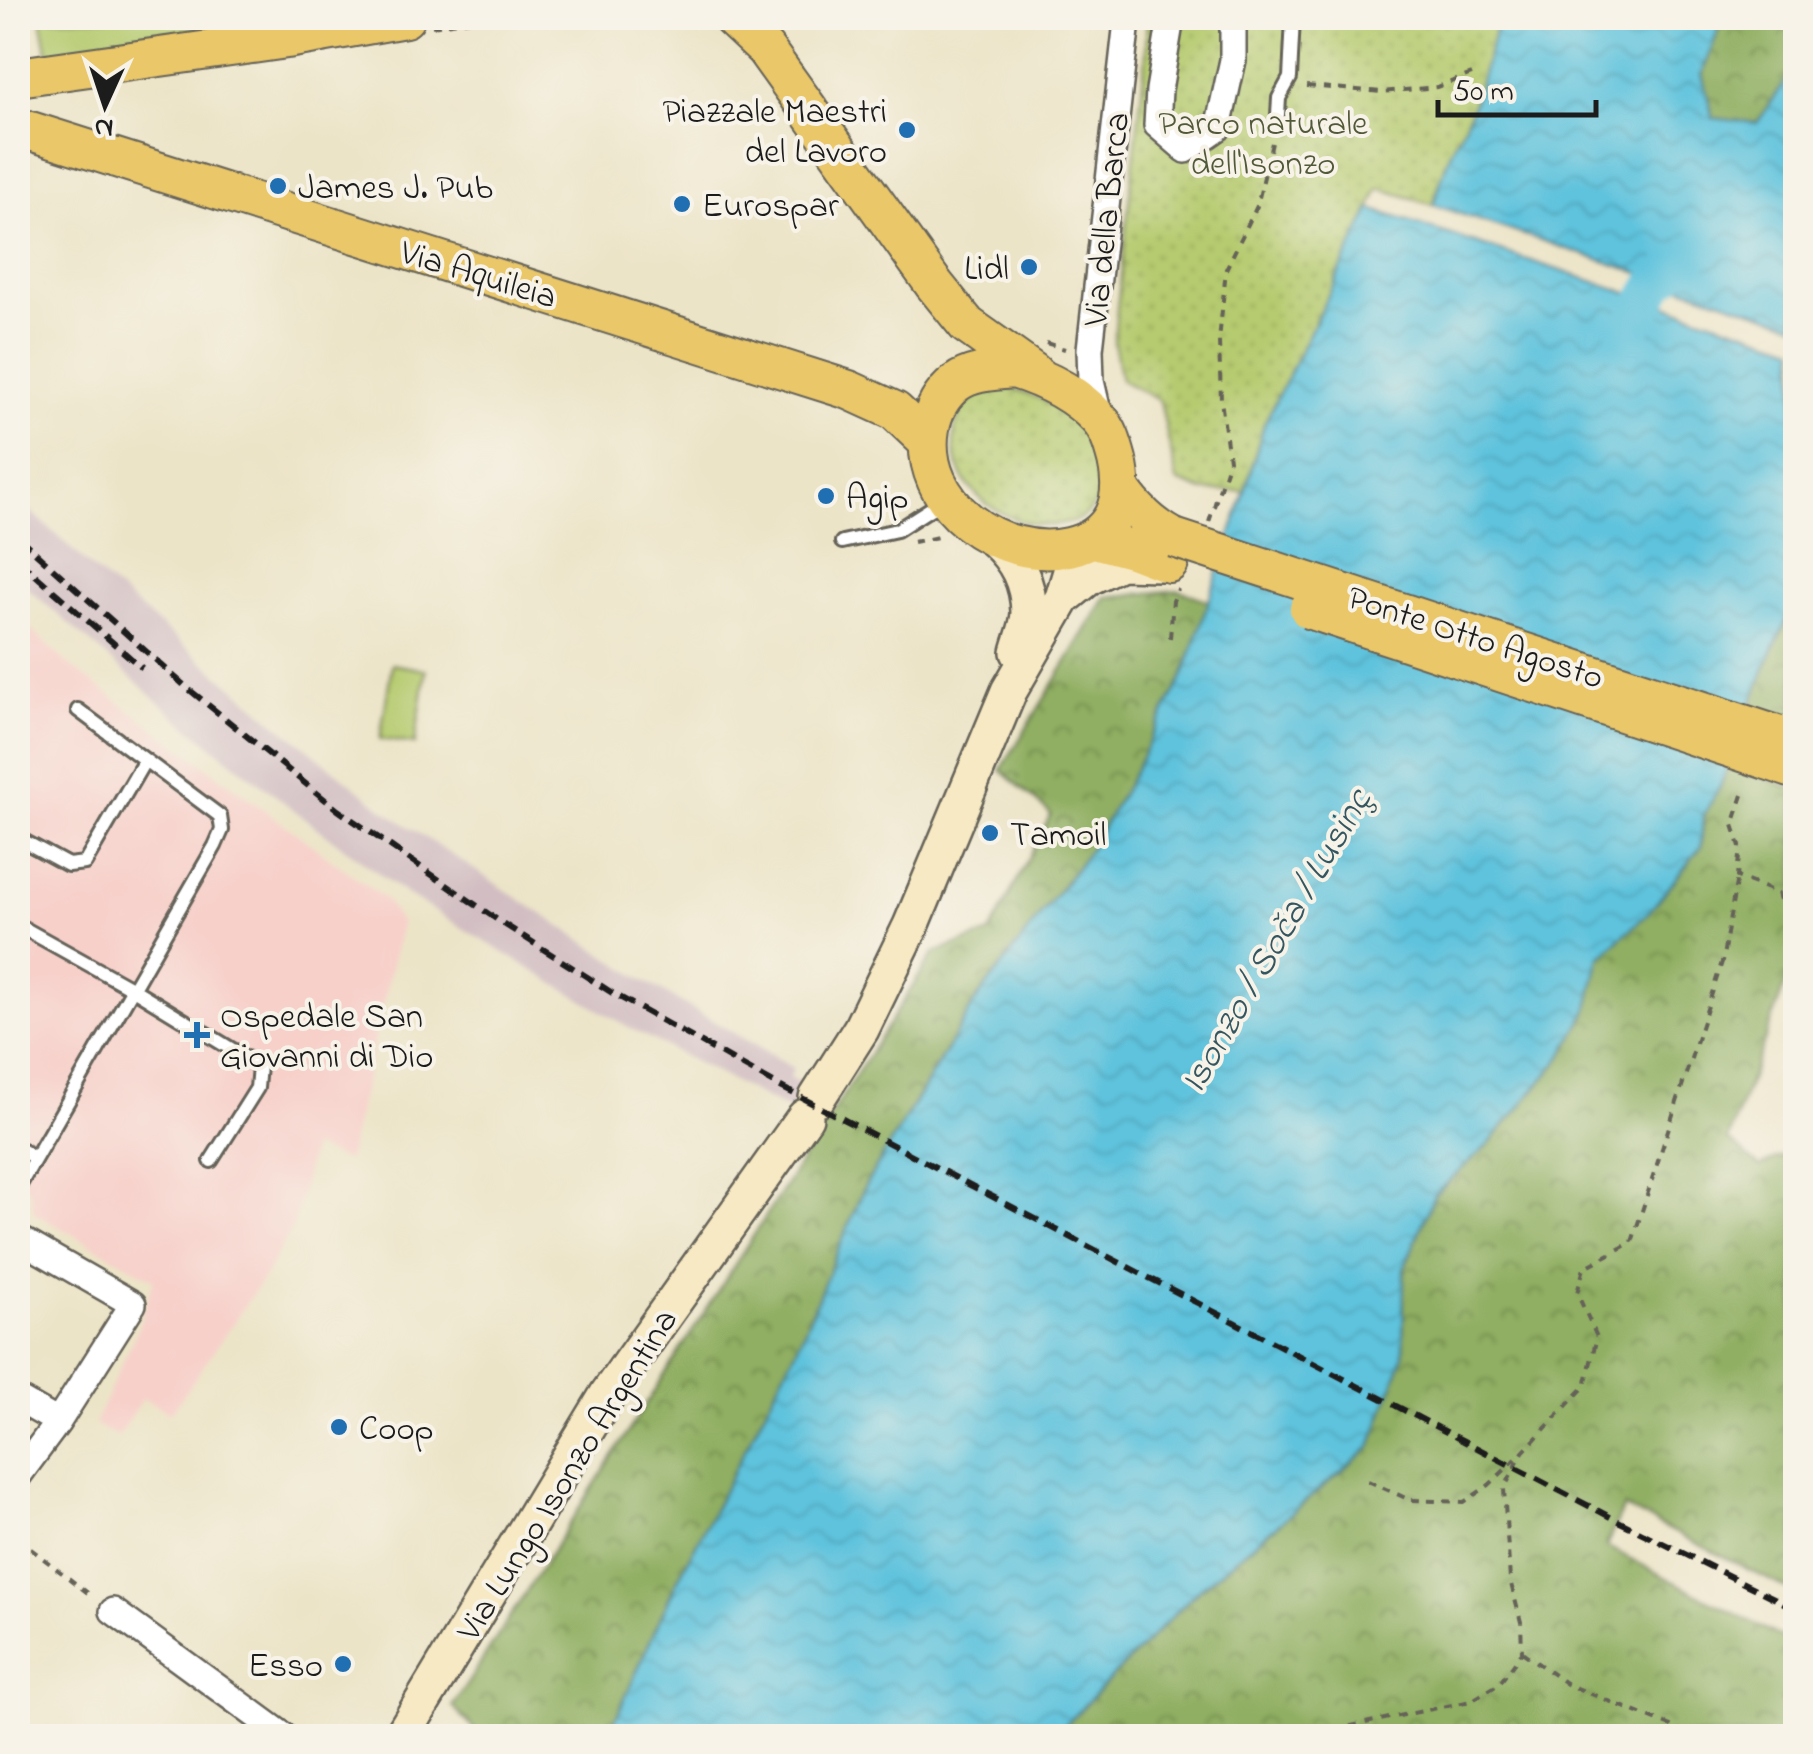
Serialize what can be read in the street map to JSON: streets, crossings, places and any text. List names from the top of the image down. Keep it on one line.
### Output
{"streets":{"main road":["Via Aquileia","Ponte Otto Agosto","Via Lungo Isonzo Argentina"],"street":["Via della Barca"]},"crossings":[["Via della Barca","Via Aquileia"],["Via della Barca","Via Lungo Isonzo Argentina"],["Via Aquileia","Via Lungo Isonzo Argentina"]],"water":["Isonzo / Soča / Lusinç"],"parks":["Parco naturale dell'Isonzo"],"places":{"other":["Piazzale Maestri del Lavoro","James J. Pub","Eurospar","Lidl","Agip","Tamoil","Coop","Esso"],"health":["Ospedale San Giovanni di Dio"]},"scale_bar":"50 m","north":"bottom"}
